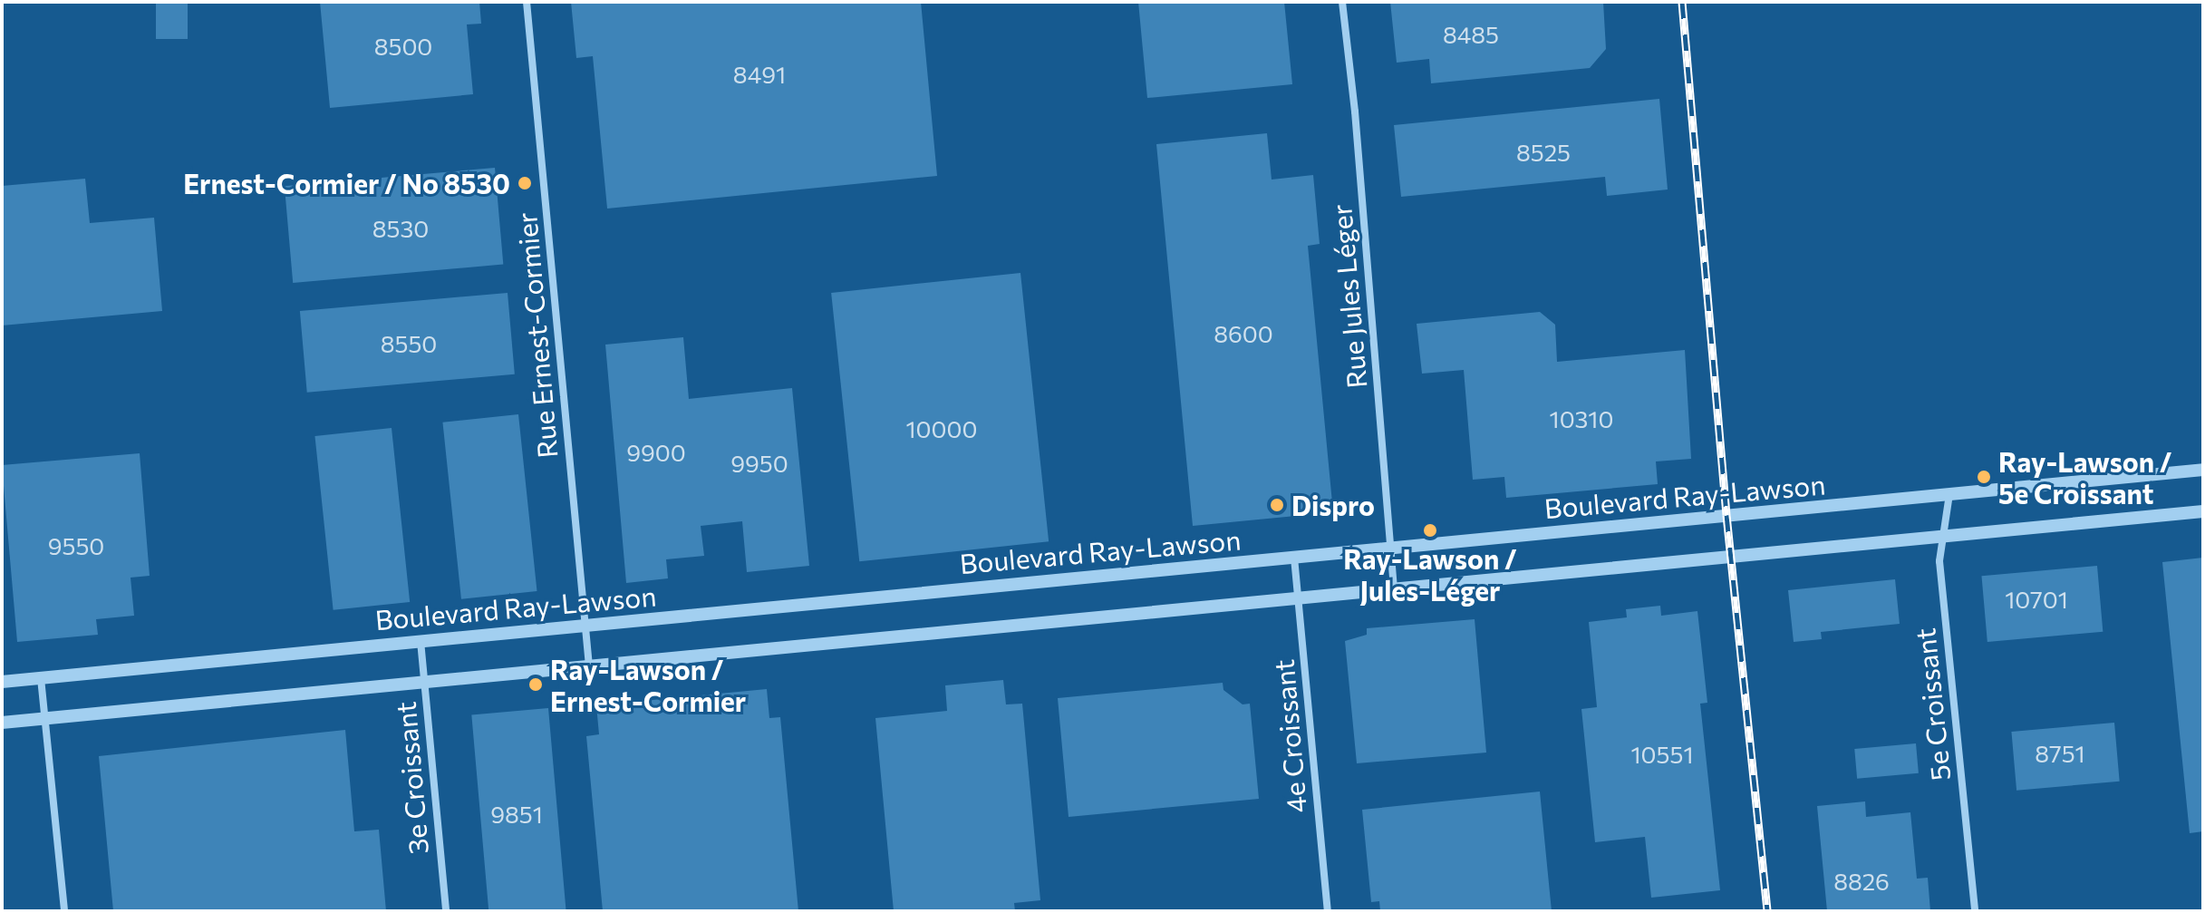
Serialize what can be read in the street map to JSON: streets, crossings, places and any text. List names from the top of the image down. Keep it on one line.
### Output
{"streets":{"street":["Rue Jules Léger","Rue Ernest-Cormier","Boulevard Ray-Lawson","5e Croissant","4e Croissant","3e Croissant"]},"crossings":[["Rue Jules Léger","Boulevard Ray-Lawson"],["Rue Ernest-Cormier","Boulevard Ray-Lawson"],["Boulevard Ray-Lawson","5e Croissant"],["Boulevard Ray-Lawson","4e Croissant"],["Boulevard Ray-Lawson","3e Croissant"]],"places":["Ernest-Cormier / No 8530","Ray-Lawson / 5e Croissant","Dispro","Ray-Lawson / Jules-Léger","Ray-Lawson / Ernest-Cormier"],"house_numbers":["8485","8500","8491","8525","8530","8600","8550","10310","10000","9900","9950","9550","10701","8751","10551","9851","8826"]}
